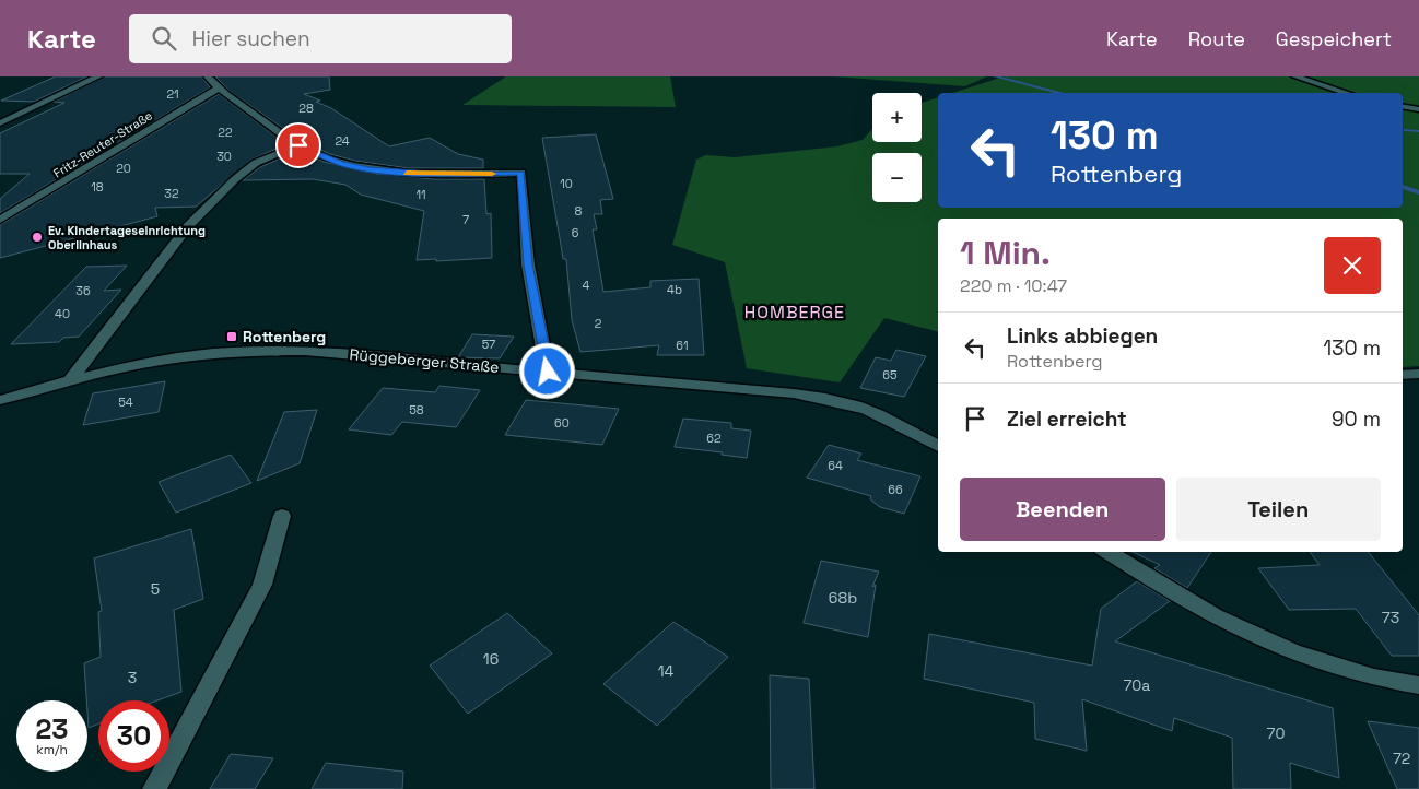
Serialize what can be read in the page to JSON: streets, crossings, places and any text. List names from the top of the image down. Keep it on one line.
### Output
{"streets":{"street":["Fritz-Reuter-Straße","Rüggeberger Straße"]},"districts":["HOMBERGE"],"places":{"other":["Ev. Kindertageseinrichtung Oberlinhaus"],"transit":["Rottenberg"]},"house_numbers":["21","28","22","24","30","20","10","18","32","11","8","7","6","4","4b","36","40","2","57","61","65","54","58","60","62","64","66","5","68b","73","16","14","3","70a","70","72"],"page":{"header":"Karte","search":"Hier suchen","nav":["Karte","Route","Gespeichert"],"map_buttons":["+","−"],"turn":["130 m","Rottenberg"],"heading":["1 Min.","220 m · 10:47"],"list":[{"name":"Links abbiegen","note":"Rottenberg","value":"130 m"},{"name":"Ziel erreicht","value":"90 m"}],"buttons":["Beenden","Teilen"],"speed":"23 km/h","limit":"30"}}
